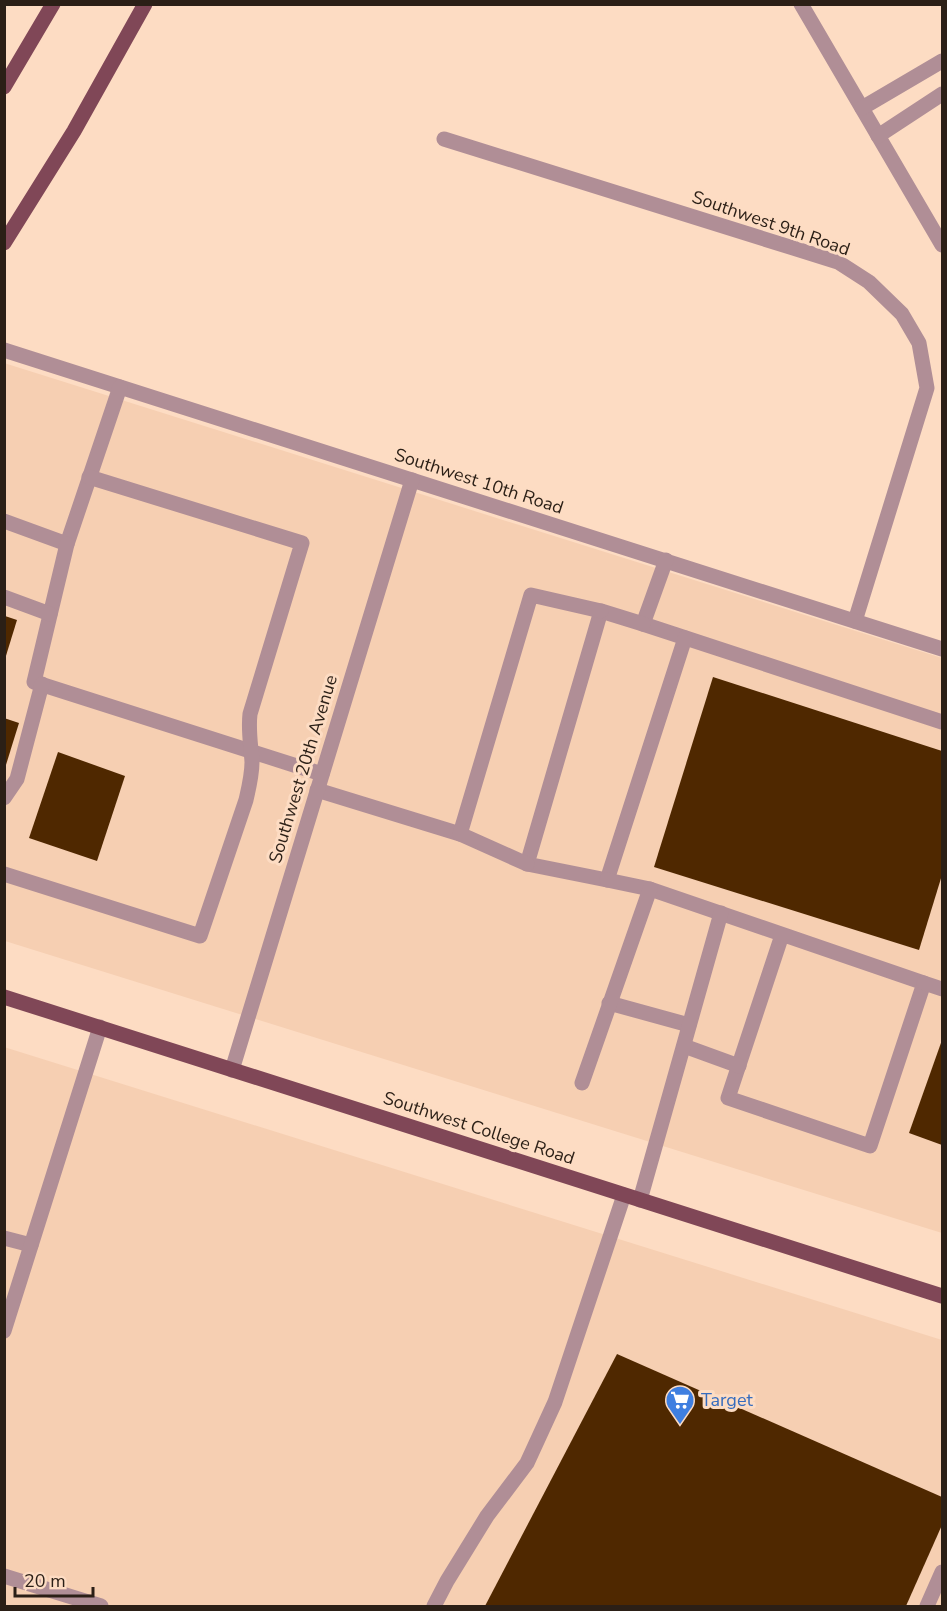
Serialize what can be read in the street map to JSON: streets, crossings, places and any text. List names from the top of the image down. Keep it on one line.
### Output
{"streets":{"main road":["Southwest College Road"],"street":["Southwest 9th Road","Southwest 10th Road","Southwest 20th Avenue"]},"crossings":[["Southwest 9th Road","Southwest 10th Road"],["Southwest 10th Road","Southwest 20th Avenue"],["Southwest 20th Avenue","Southwest College Road"]],"places":{"supermarket":["Target"]},"scale_bar":"20 m"}
